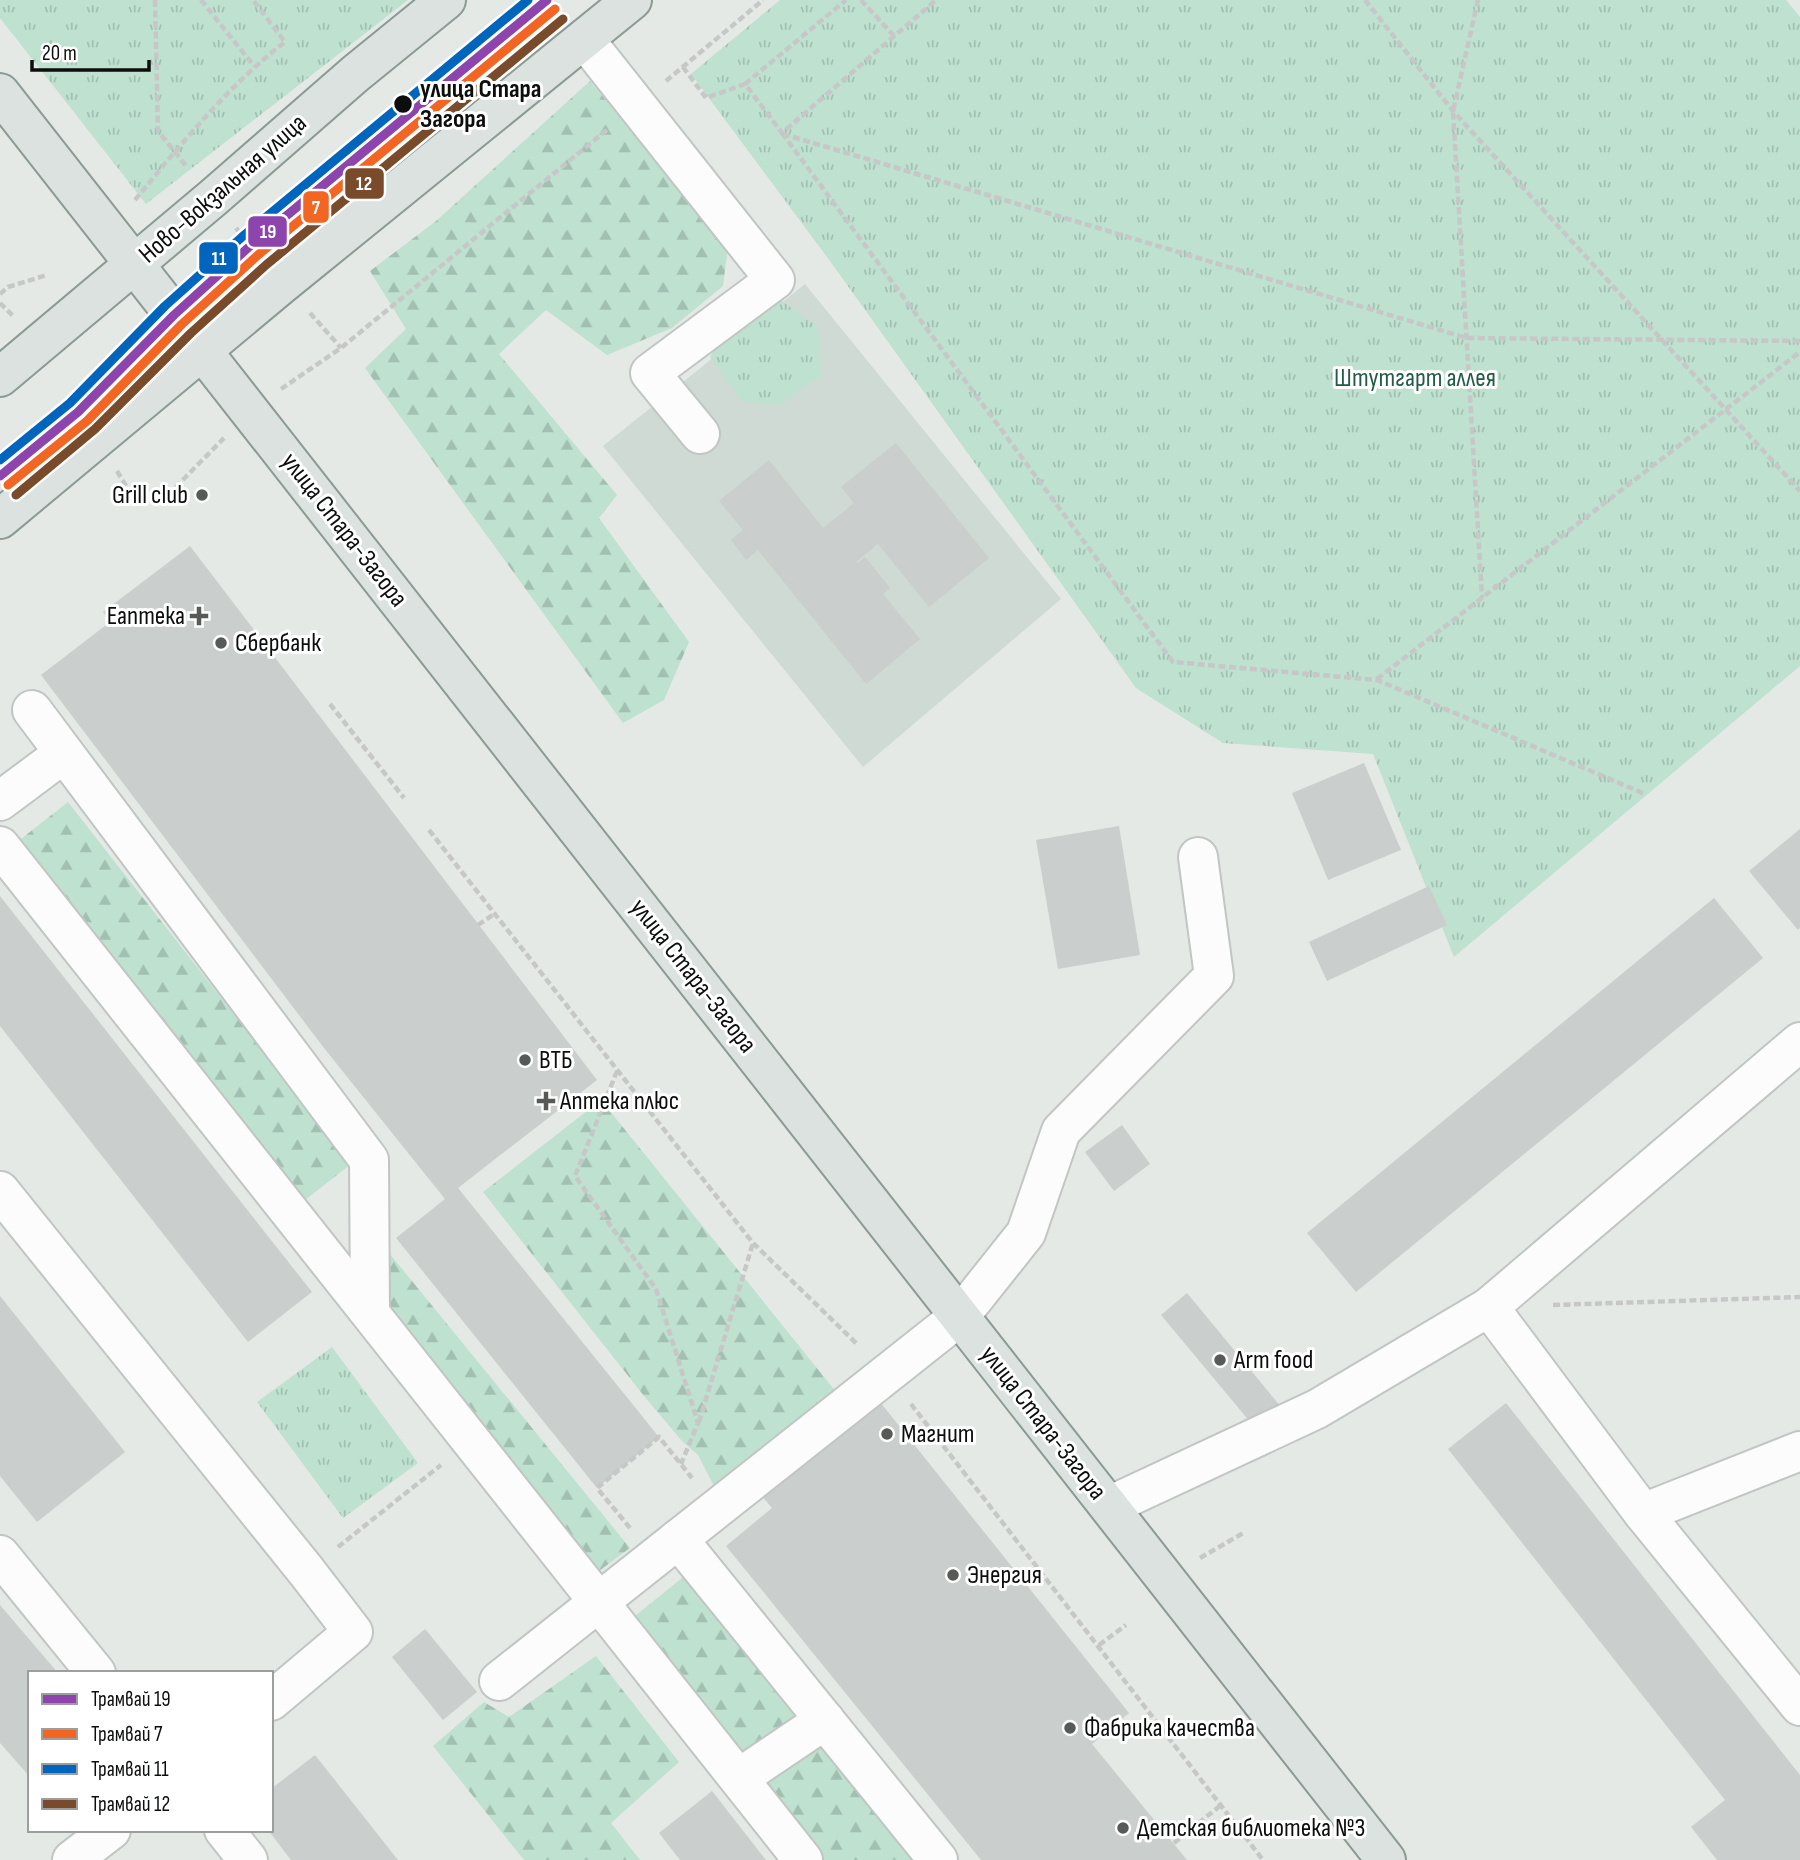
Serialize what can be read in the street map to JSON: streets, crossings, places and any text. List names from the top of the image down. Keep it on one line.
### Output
{"streets":{"main road":["Ново-Вокзальная улица","улица Стара-Загора"]},"crossings":[["Ново-Вокзальная улица","улица Стара-Загора"]],"parks":["Штутгарт аллея"],"places":{"other":["улица Стара Загора","Grill club","Сбербанк","ВТБ","Arm food","Магнит","Энергия","Фабрика качества","Детская библиотека №3"],"health":["Еаптека","Аптека плюс"]},"lines":["tram line 19","tram line 11","tram line 7","tram line 12"],"legend":["Трамвай 19","Трамвай 7","Трамвай 11","Трамвай 12"],"scale_bar":"20 m"}
